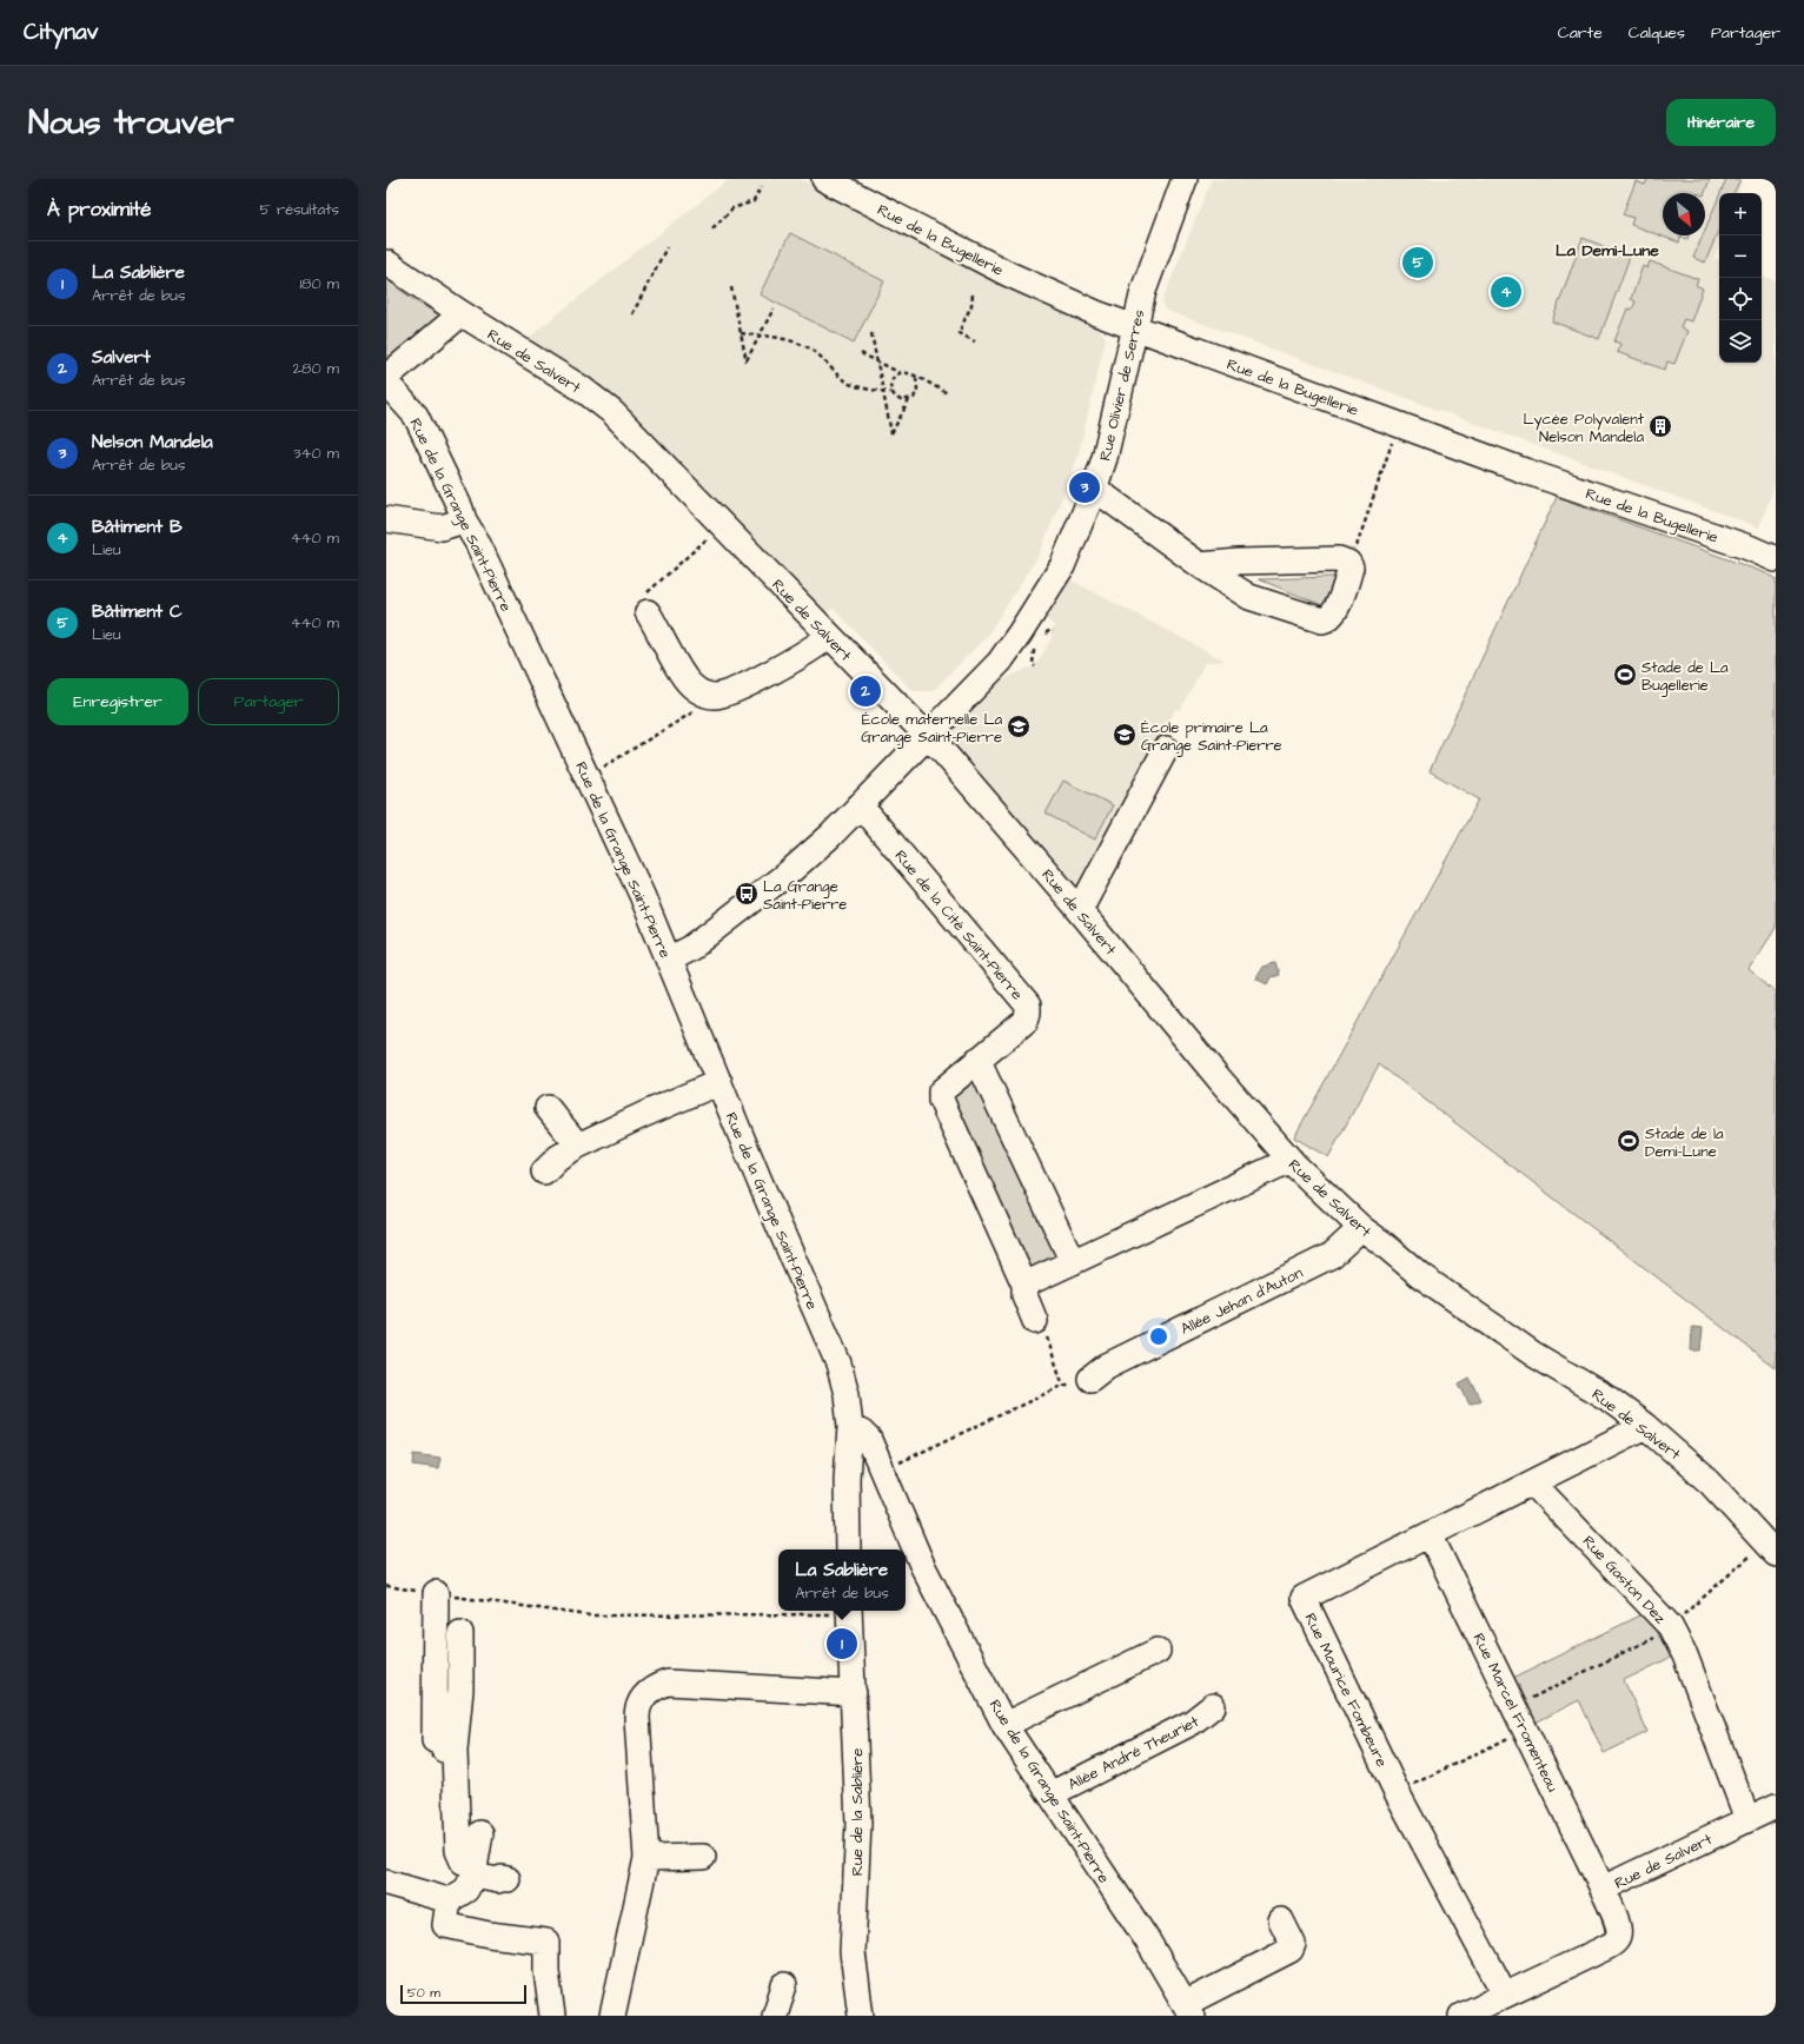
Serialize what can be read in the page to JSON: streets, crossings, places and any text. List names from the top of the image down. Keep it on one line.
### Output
{"streets":{"street":["Rue de la Bugellerie","Rue de Salvert","Rue Olivier de Serres","Rue de la Grange Saint-Pierre","Rue de la Cité Saint-Pierre","Allée Jehan d'Auton","Rue Gaston Dez","Rue Maurice Fombeure","Rue Marcel Fromenteau","Allée André Theuriet","Rue de la Sablière"]},"crossings":[["Rue de la Bugellerie","Rue Olivier de Serres"],["Rue de Salvert","Rue Olivier de Serres"],["Rue de Salvert","Allée Jehan d'Auton"],["Rue de Salvert","Rue Gaston Dez"],["Rue de Salvert","Rue Maurice Fombeure"],["Rue de Salvert","Rue Marcel Fromenteau"],["Rue Olivier de Serres","Rue de la Grange Saint-Pierre"],["Rue Olivier de Serres","Rue de la Cité Saint-Pierre"],["Rue de la Grange Saint-Pierre","Allée André Theuriet"],["Rue Gaston Dez","Rue Maurice Fombeure"],["Rue Maurice Fombeure","Rue Marcel Fromenteau"]],"districts":["La Demi-Lune"],"places":{"building":["Lycée Polyvalent Nelson Mandela"],"sports":["Stade de La Bugellerie","Stade de la Demi-Lune"],"school or university":["École maternelle La Grange Saint-Pierre","École primaire La Grange Saint-Pierre"],"bus stop":["La Grange Saint-Pierre"]},"scale_bar":"50 m","north":"bottom right","page":{"header":"Citynav","nav":["Carte","Calques","Partager"],"buttons":["Itinéraire",["Enregistrer","Partager"]],"title":"Nous trouver","heading":["À proximité","5 résultats"],"map_buttons":["+","−"],"list":[{"mark":"1","name":"La Sablière","note":"Arrêt de bus","value":"180 m"},{"mark":"2","name":"Salvert","note":"Arrêt de bus","value":"280 m"},{"mark":"3","name":"Nelson Mandela","note":"Arrêt de bus","value":"340 m"},{"mark":"4","name":"Bâtiment B","note":"Lieu","value":"440 m"},{"mark":"5","name":"Bâtiment C","note":"Lieu","value":"440 m"}],"pins":["5","4","3","2","1"],"popup":["La Sablière","Arrêt de bus"],"scale":"50 m"}}
